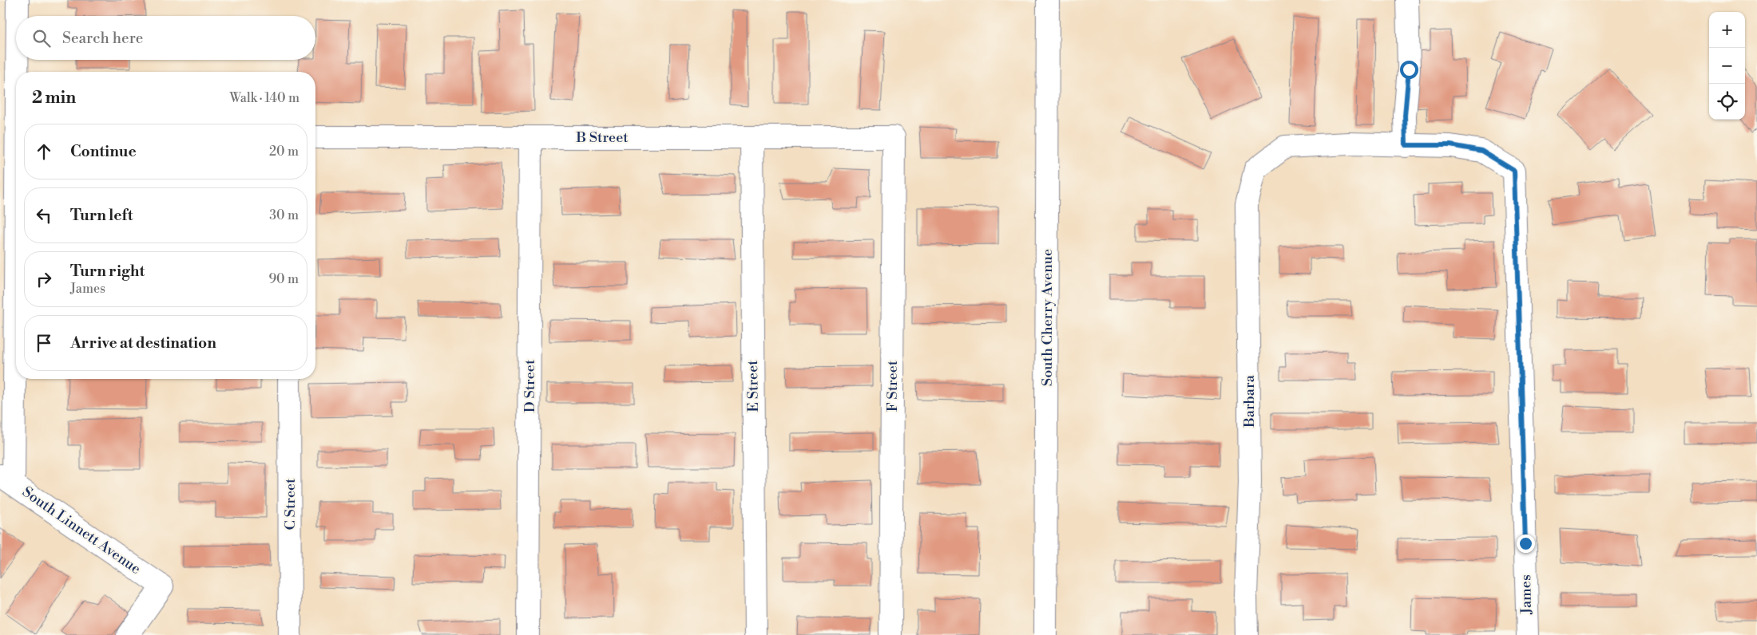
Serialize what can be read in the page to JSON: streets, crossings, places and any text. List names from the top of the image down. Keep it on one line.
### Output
{"streets":{"street":["B Street","South Cherry Avenue","D Street","E Street","F Street","Barbara","C Street","South Linnett Avenue","James"]},"crossings":[["B Street","D Street"],["B Street","E Street"],["B Street","F Street"],["Barbara","James"]],"page":{"map_buttons":["+","−"],"search":"Search here","heading":["2 min","Walk · 140 m"],"list":[["Continue","20 m"],["Turn left","30 m"],["Turn right","James","90 m"],"Arrive at destination"]}}
